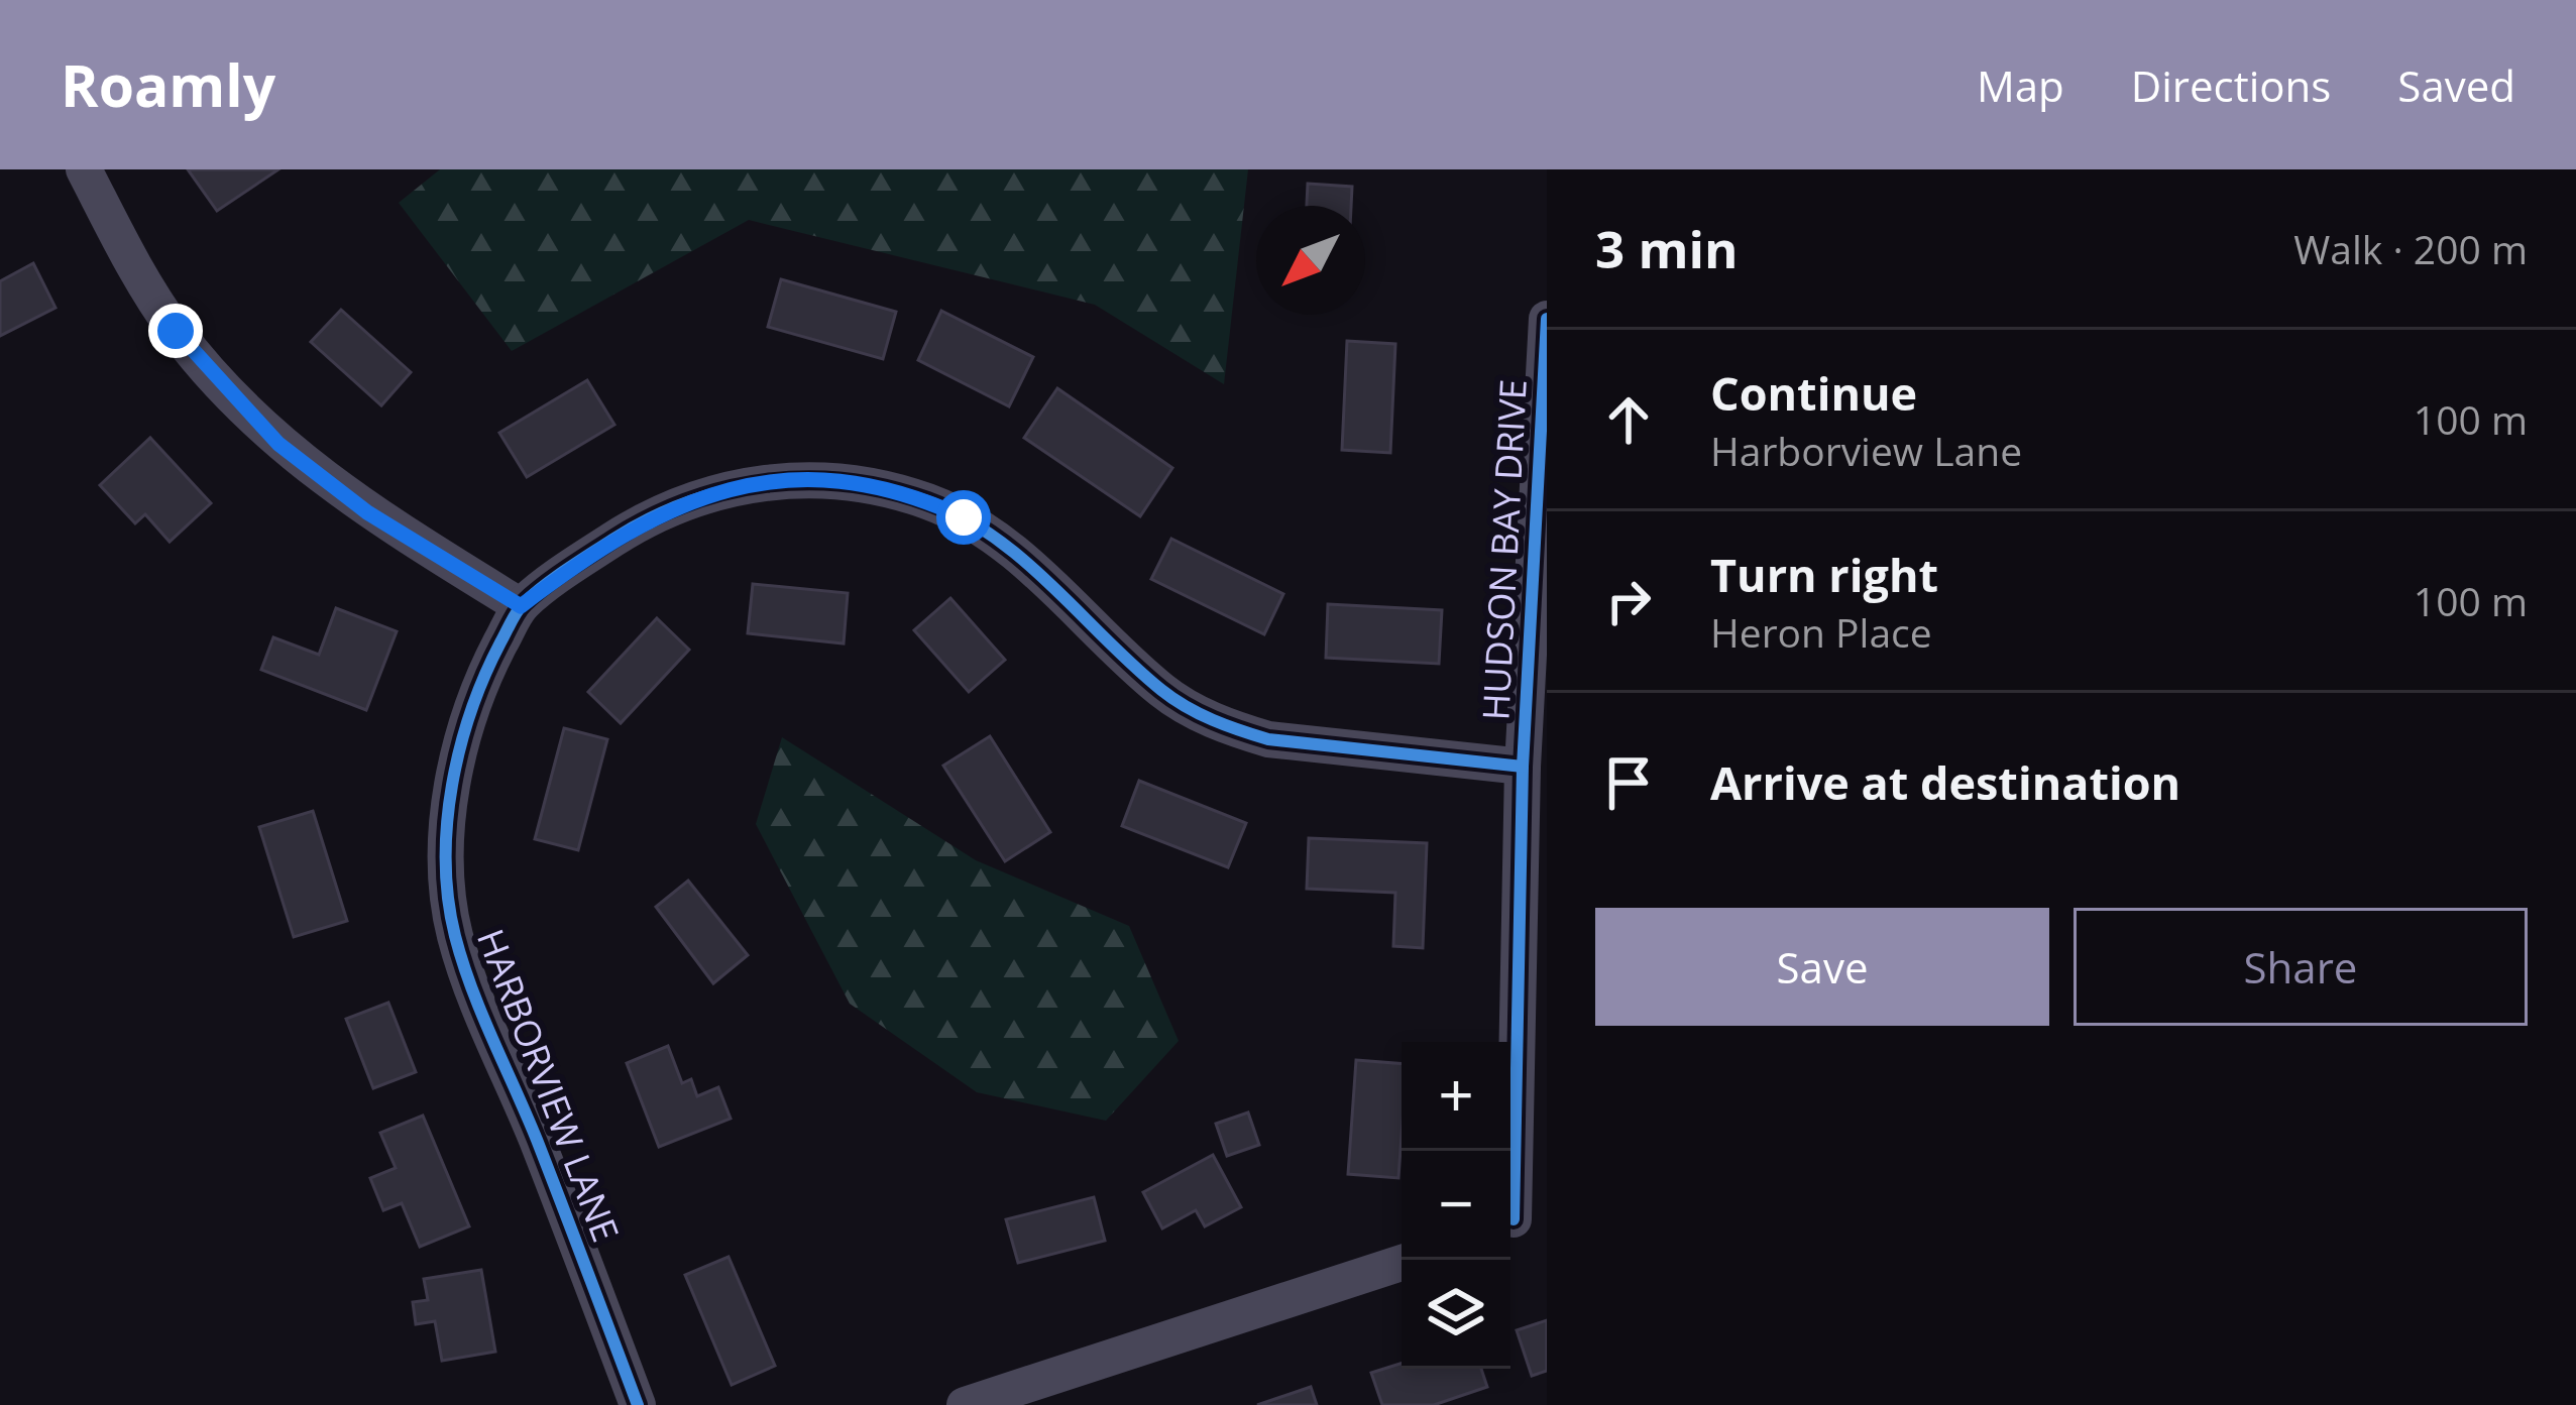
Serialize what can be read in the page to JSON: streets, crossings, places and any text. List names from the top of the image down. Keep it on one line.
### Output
{"streets":{"street":["HUDSON BAY DRIVE","HARBORVIEW LANE"]},"crossings":[["HUDSON BAY DRIVE","HARBORVIEW LANE"]],"north":"bottom left","page":{"header":"Roamly","nav":["Map","Directions","Saved"],"heading":["3 min","Walk · 200 m"],"list":[["Continue","Harborview Lane","100 m"],["Turn right","Heron Place","100 m"],"Arrive at destination"],"buttons":["Save","Share"],"map_buttons":["+","−"]}}
